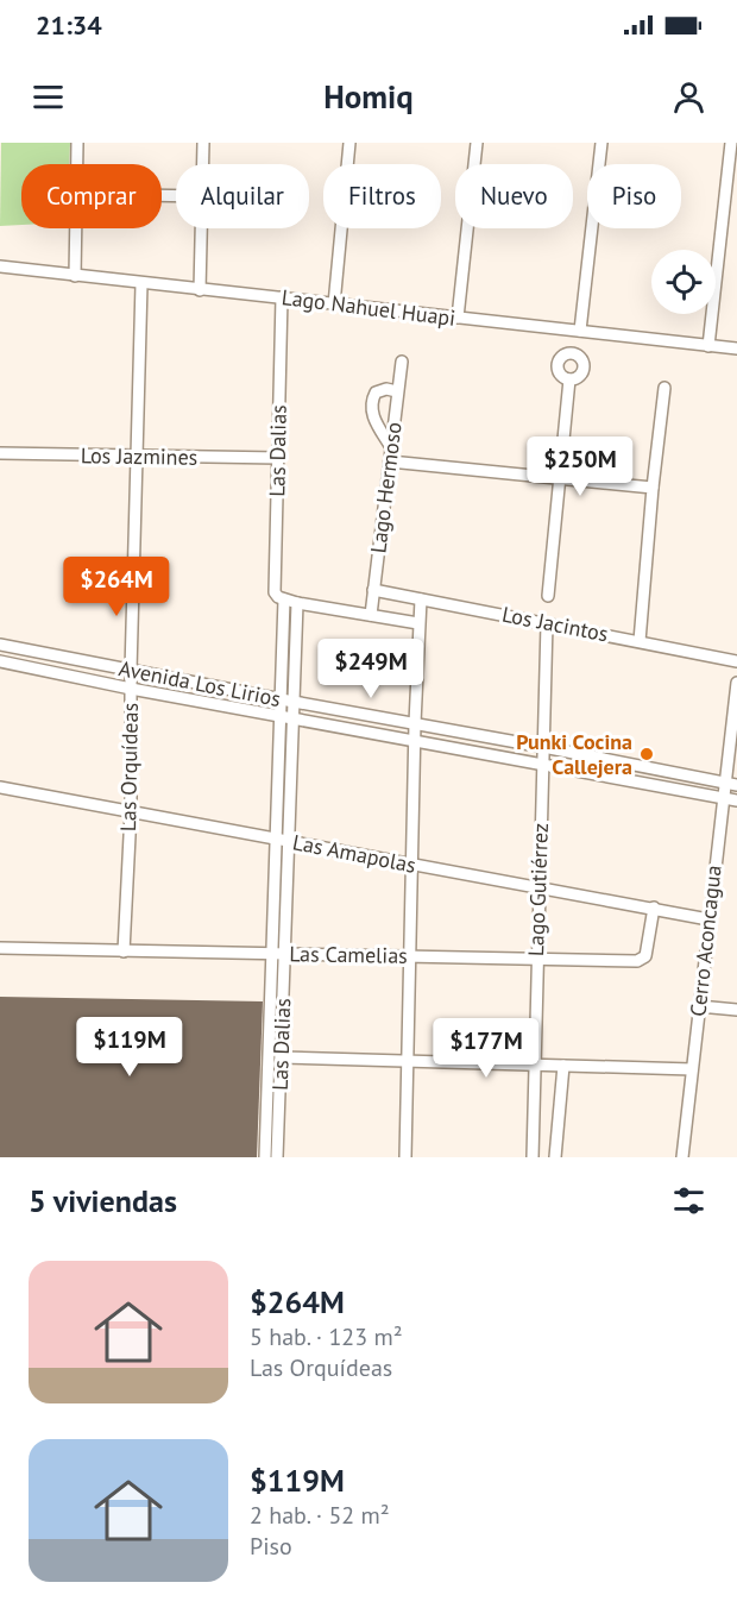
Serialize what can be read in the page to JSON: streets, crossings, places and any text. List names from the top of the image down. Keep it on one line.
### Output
{"streets":{"street":["Lago Nahuel Huapi","Las Dalias","Los Jazmines","Lago Hermoso","Los Jacintos","Avenida Los Lirios","Las Orquídeas","Las Amapolas","Lago Gutiérrez","Cerro Aconcagua","Las Camelias"]},"crossings":[["Lago Nahuel Huapi","Las Dalias"],["Lago Nahuel Huapi","Las Orquídeas"],["Las Dalias","Los Jazmines"],["Las Dalias","Avenida Los Lirios"],["Las Dalias","Las Amapolas"],["Las Dalias","Las Camelias"],["Los Jazmines","Las Orquídeas"],["Lago Hermoso","Los Jacintos"],["Los Jacintos","Lago Gutiérrez"],["Avenida Los Lirios","Las Orquídeas"],["Avenida Los Lirios","Lago Gutiérrez"],["Avenida Los Lirios","Cerro Aconcagua"],["Las Orquídeas","Las Amapolas"],["Las Orquídeas","Las Camelias"],["Las Amapolas","Lago Gutiérrez"],["Las Amapolas","Cerro Aconcagua"],["Las Amapolas","Las Camelias"],["Lago Gutiérrez","Las Camelias"]],"places":["Punki Cocina Callejera"],"page":{"status":"21:34","header":"Homiq","chip":["Comprar","Alquilar","Filtros","Nuevo","Piso"],"price":["$250M","$264M","$249M","$119M","$177M"],"heading":"5 viviendas","list":[{"name":"$264M","note":"5 hab. · 123 m² · Las Orquídeas"},{"name":"$119M","note":"2 hab. · 52 m² · Piso"}]}}
